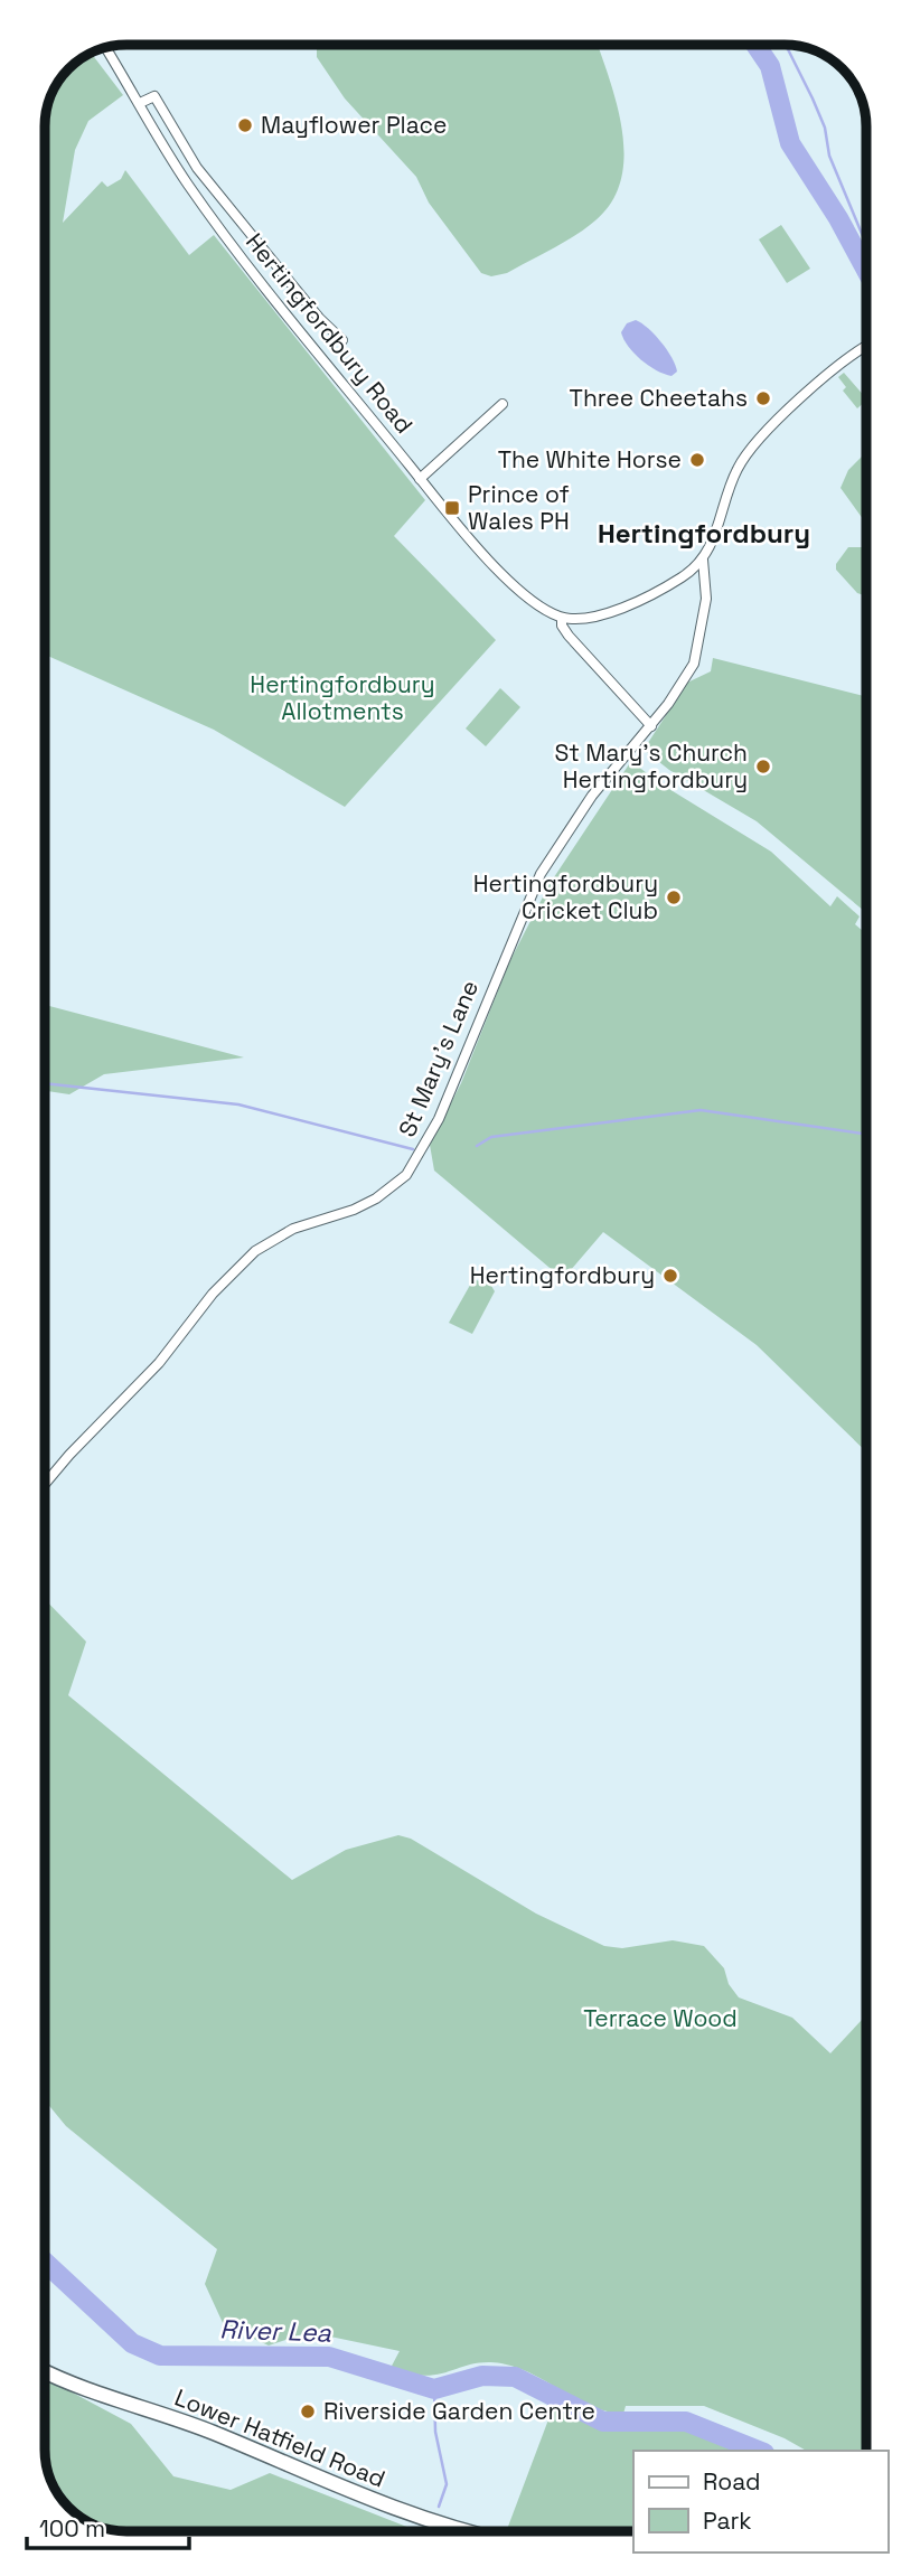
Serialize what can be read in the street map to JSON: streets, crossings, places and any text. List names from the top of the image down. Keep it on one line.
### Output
{"streets":{"main road":["Lower Hatfield Road"],"street":["Hertingfordbury Road","St Mary's Lane"]},"crossings":[["Hertingfordbury Road","St Mary's Lane"]],"districts":["Hertingfordbury"],"water":["River Lea"],"parks":["Hertingfordbury Allotments","Terrace Wood"],"places":{"other":["Mayflower Place","Three Cheetahs","The White Horse","St Mary's Church Hertingfordbury","Hertingfordbury Cricket Club","Hertingfordbury","Riverside Garden Centre"],"transit":["Prince of Wales PH"]},"legend":["Road","Park"],"scale_bar":"100 m"}
